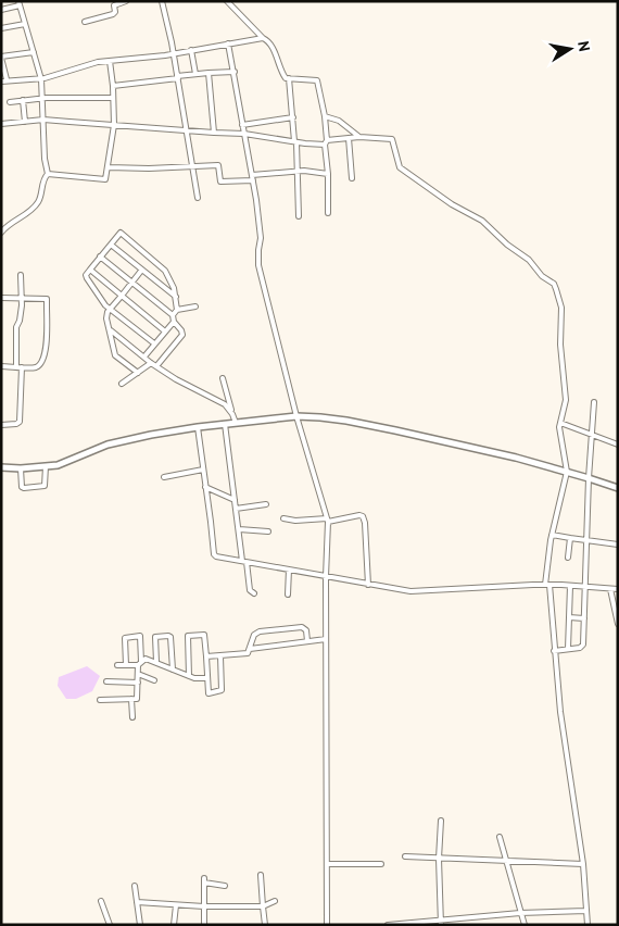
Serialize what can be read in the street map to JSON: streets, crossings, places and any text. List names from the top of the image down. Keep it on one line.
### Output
{"north":"right"}
